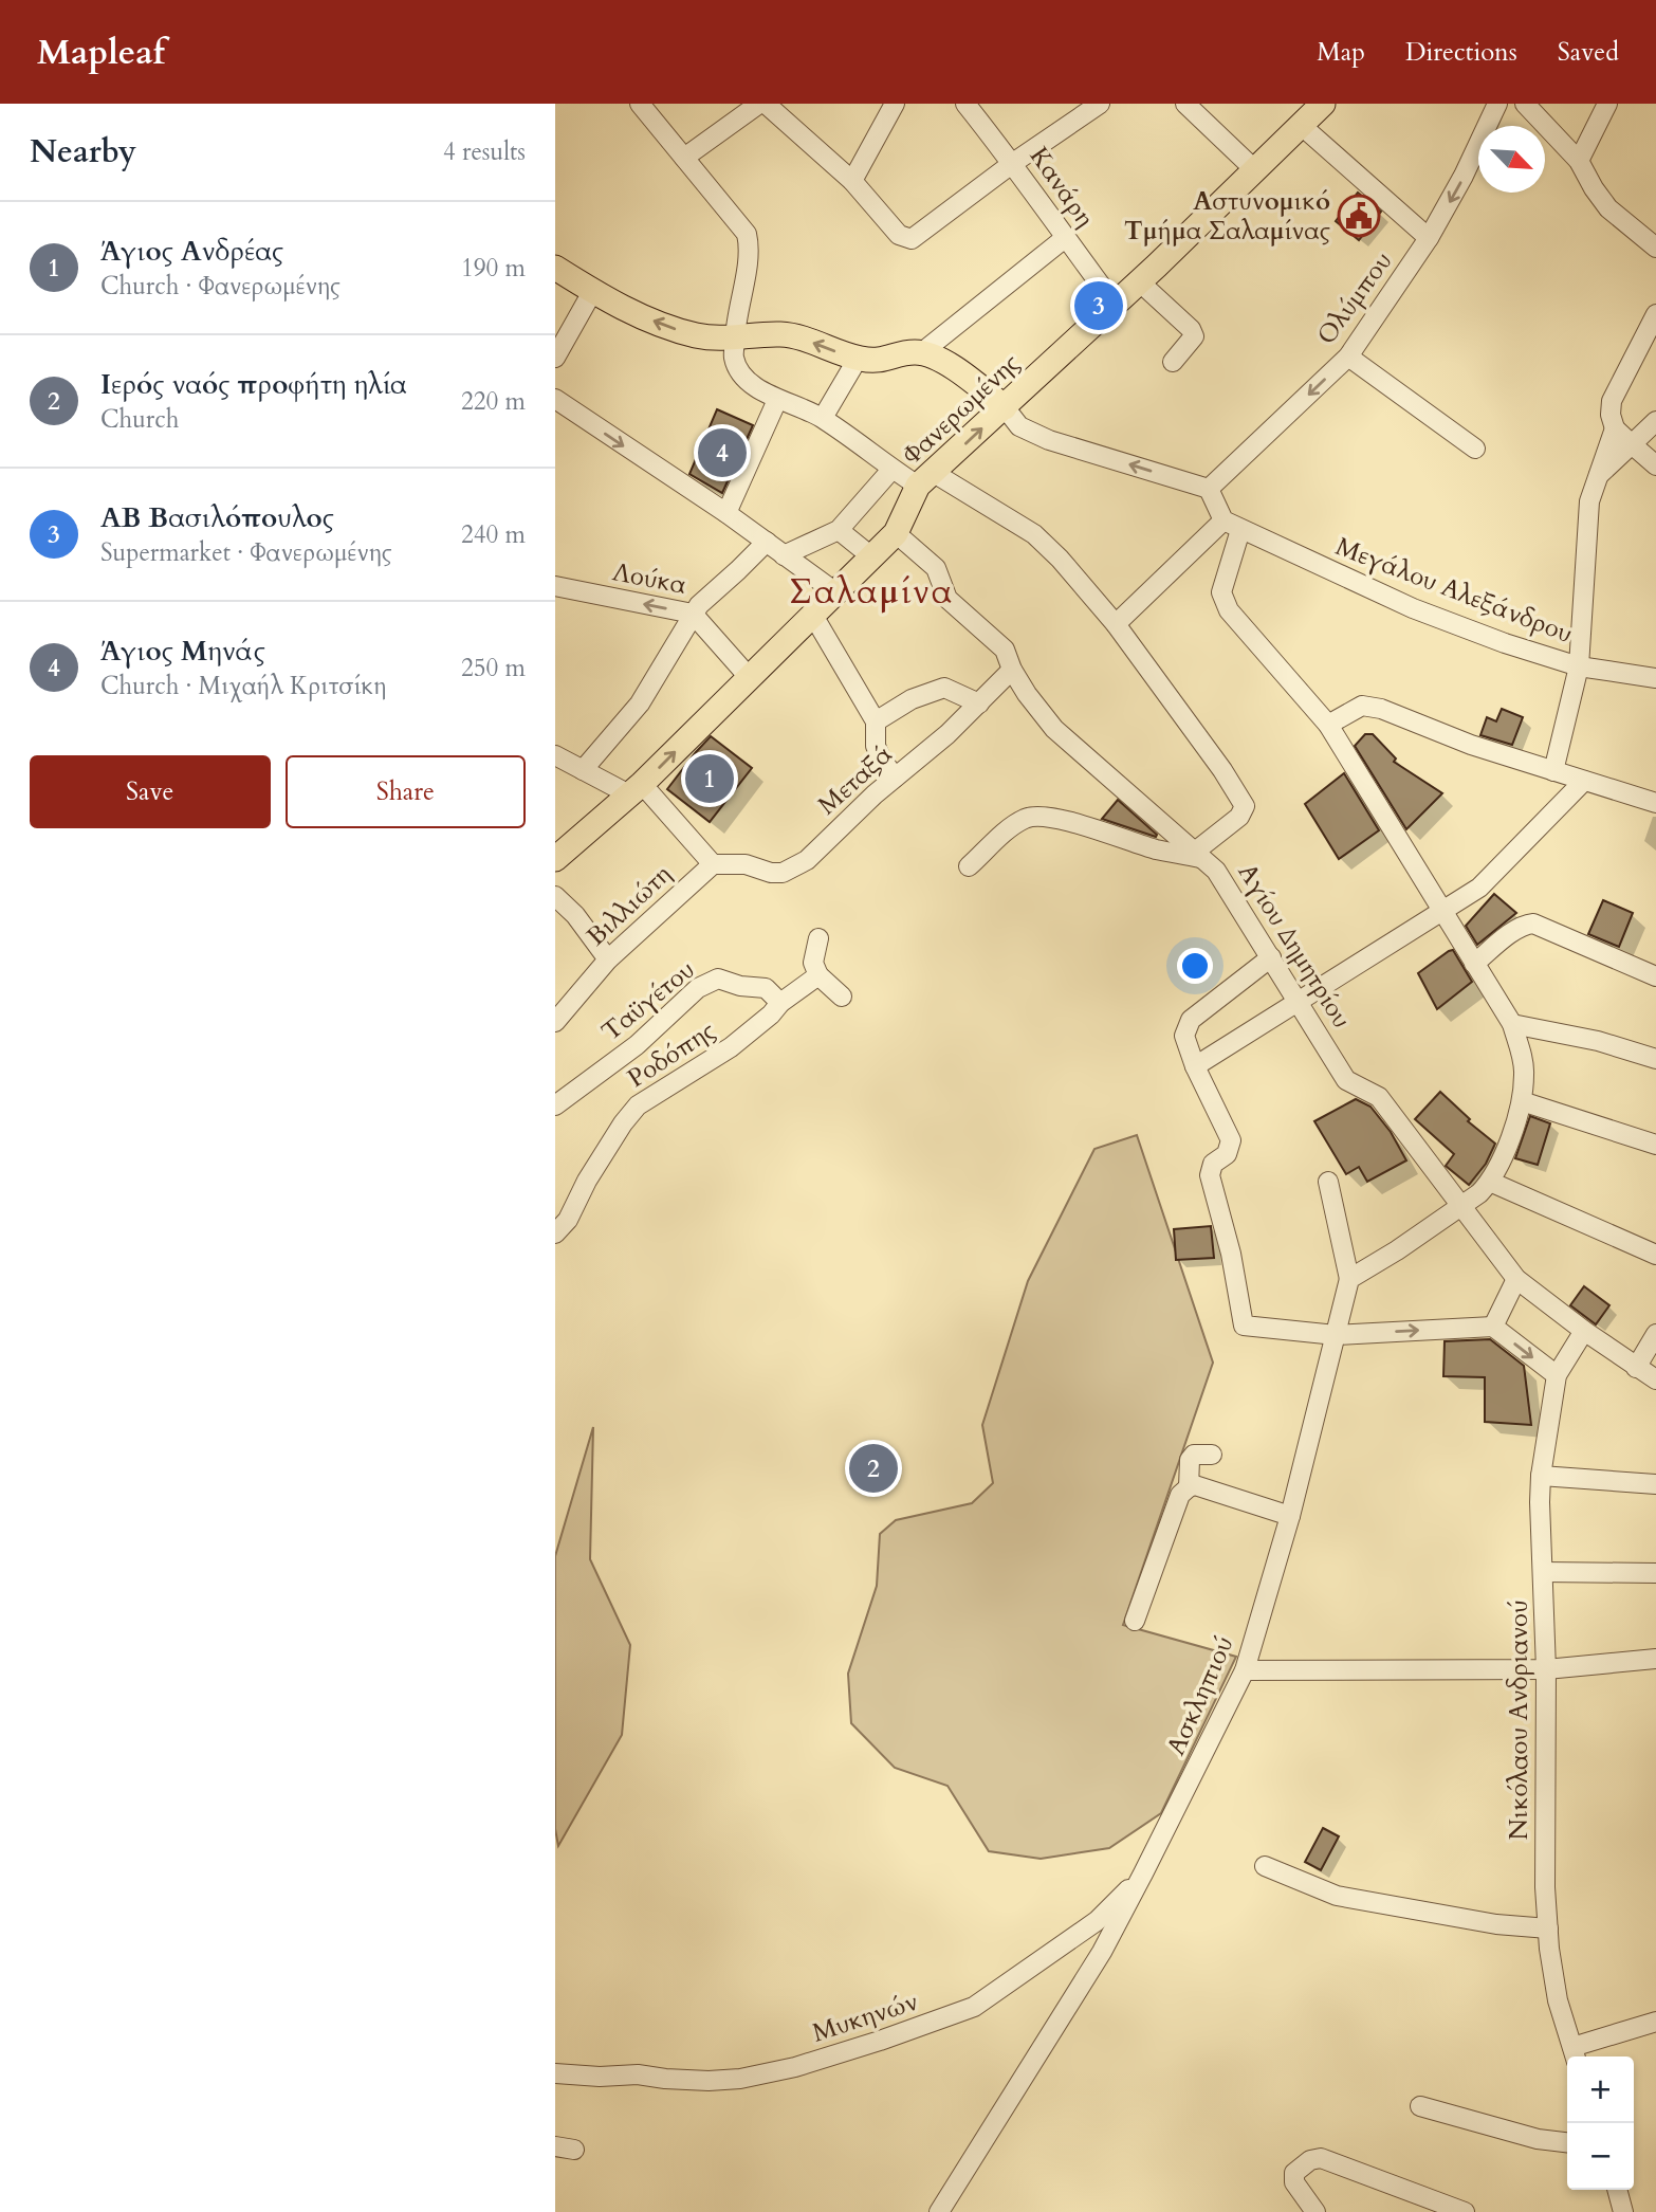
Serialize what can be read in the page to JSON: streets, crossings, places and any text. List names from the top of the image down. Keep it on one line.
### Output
{"streets":{"main road":["Φανερωμένης"],"street":["Κανάρη","Ολύμπου","Λούκα","Μεγάλου Αλεξάνδρου","Μεταξά","Βιλλιώτη","Αγίου Δημητρίου","Ταϋγέτου","Ροδόπης","Ασκληπιού","Νικόλαου Ανδριανού","Μυκηνών"]},"crossings":[["Κανάρη","Φανερωμένης"],["Φανερωμένης","Λούκα"],["Φανερωμένης","Αγίου Δημητρίου"],["Μεταξά","Βιλλιώτη"],["Μεταξά","Αγίου Δημητρίου"],["Ταϋγέτου","Ροδόπης"],["Ασκληπιού","Μυκηνών"]],"one_way":["Ολύμπου"],"districts":["Σαλαμίνα"],"places":{"public building":["Αστυνομικό Τμήμα Σαλαμίνας"]},"north":"bottom right","page":{"header":"Mapleaf","nav":["Map","Directions","Saved"],"heading":["Nearby","4 results"],"list":[{"mark":"1","name":"Άγιος Ανδρέας","note":"Church · Φανερωμένης","value":"190 m"},{"mark":"2","name":"Ιερός ναός προφήτη ηλία","note":"Church","value":"220 m"},{"mark":"3","name":"ΑΒ Βασιλόπουλος","note":"Supermarket · Φανερωμένης","value":"240 m"},{"mark":"4","name":"Άγιος Μηνάς","note":"Church · Μιχαήλ Κριτσίκη","value":"250 m"}],"pins":["3","4","1","2"],"buttons":["Save","Share"],"map_buttons":["+","−"]}}
